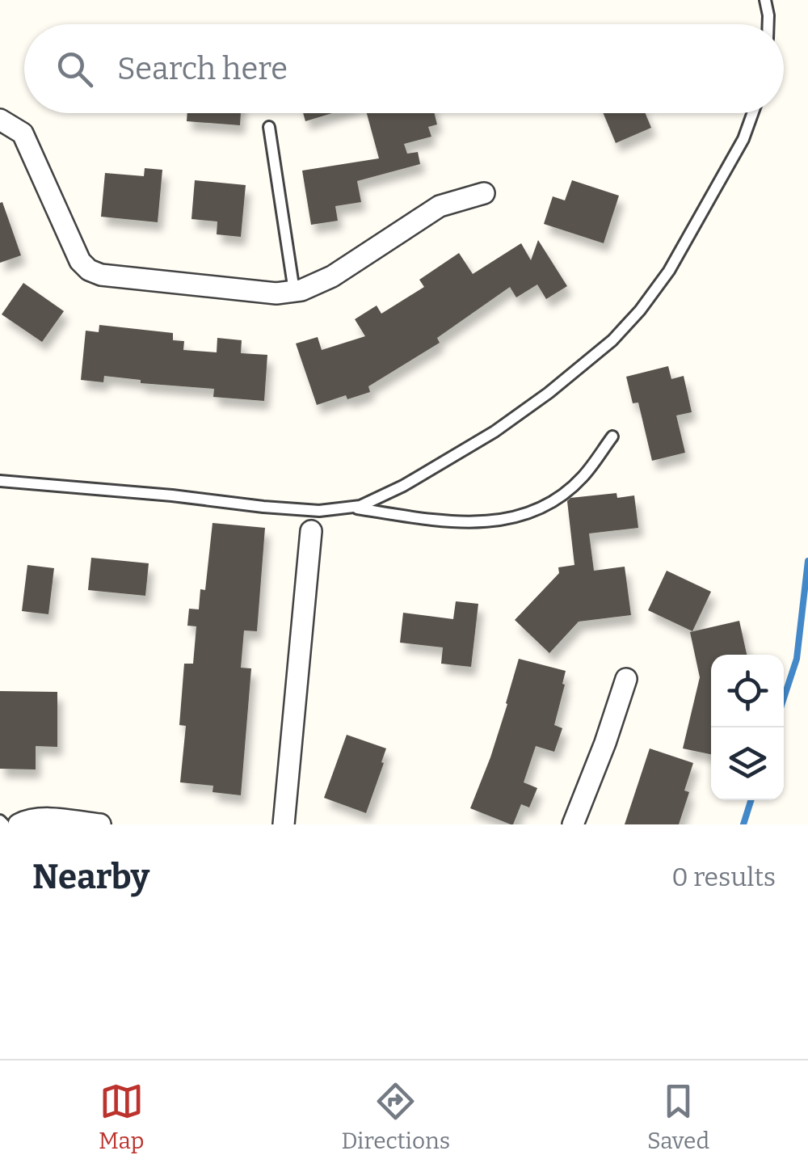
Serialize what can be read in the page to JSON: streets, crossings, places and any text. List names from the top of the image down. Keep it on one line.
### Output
{"page":{"search":"Search here","heading":["Nearby","0 results"],"nav":["Map","Directions","Saved"]}}
